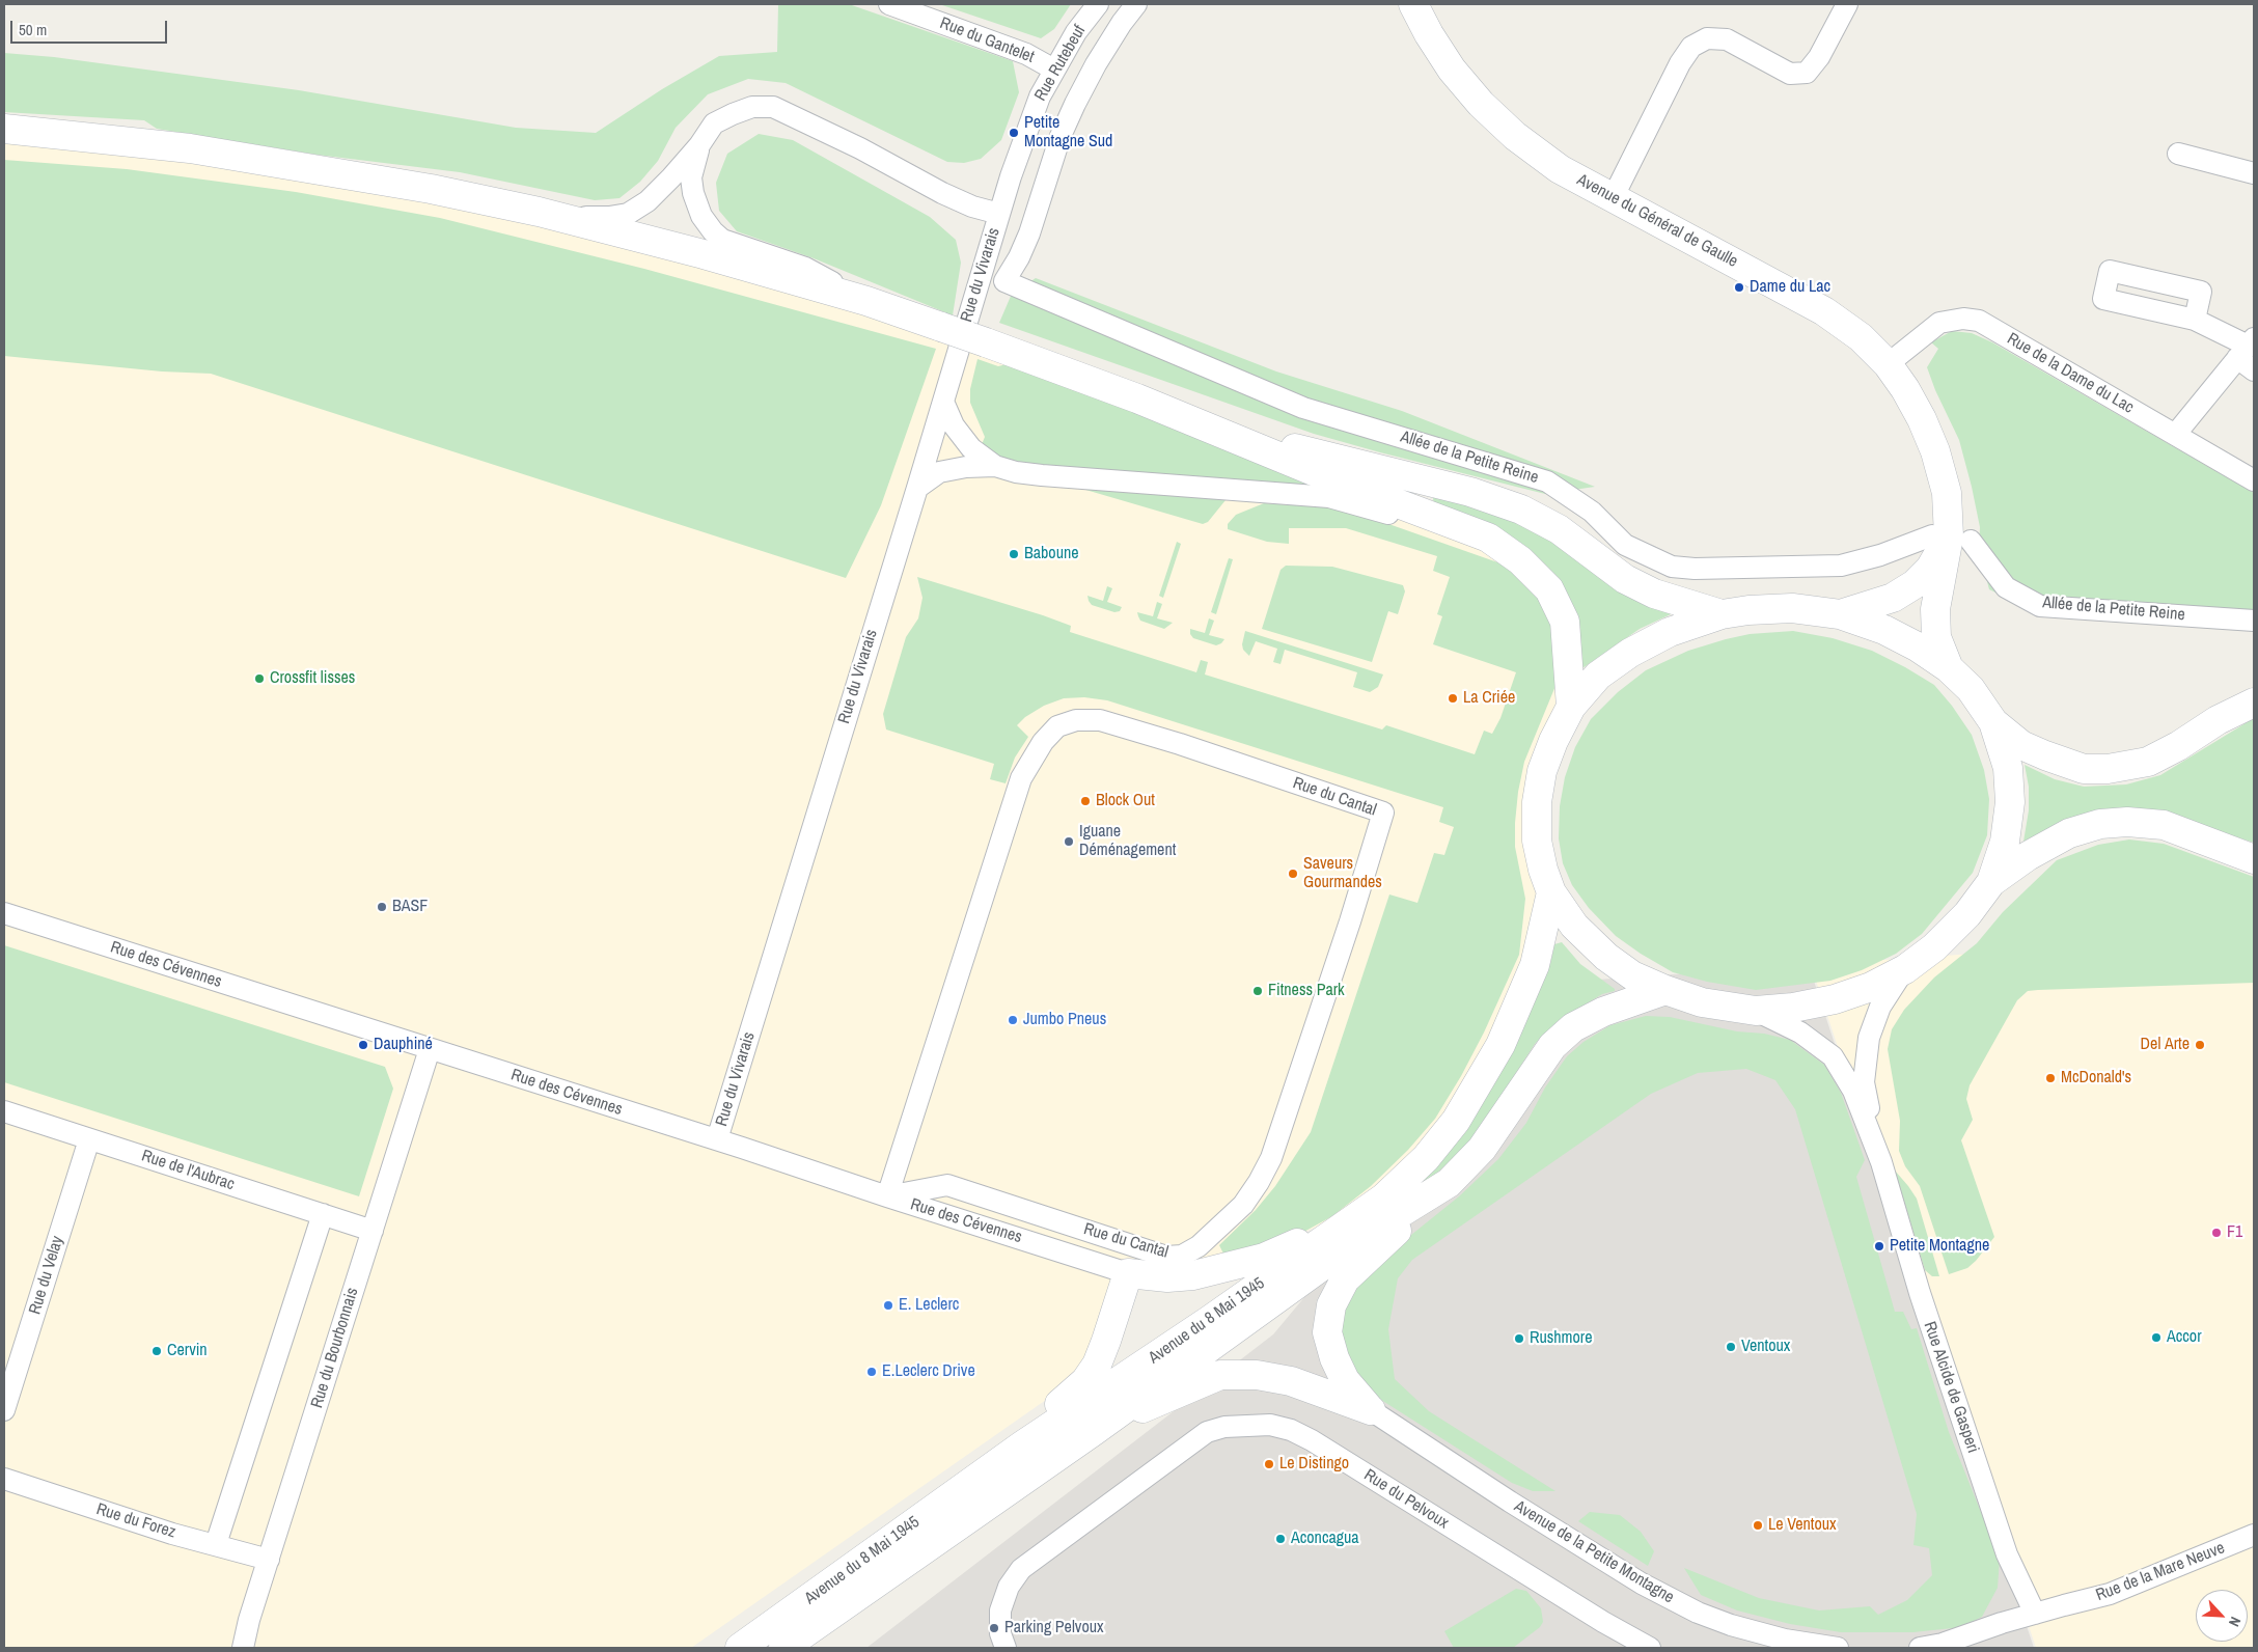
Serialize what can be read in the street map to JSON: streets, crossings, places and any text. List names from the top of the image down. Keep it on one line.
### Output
{"streets":{"main road":["Avenue du Général de Gaulle","Avenue du 8 Mai 1945"],"street":["Rue du Gantelet","Rue Rutebeuf","Rue du Vivarais","Rue de la Dame du Lac","Allée de la Petite Reine","Rue du Cantal","Rue des Cévennes","Rue de l'Aubrac","Rue du Velay","Rue du Bourbonnais","Rue Alcide de Gasperi","Rue du Pelvoux","Rue du Forez","Avenue de la Petite Montagne","Rue de la Mare Neuve"]},"crossings":[["Rue du Gantelet","Rue Rutebeuf"],["Rue Rutebeuf","Rue du Vivarais"],["Avenue du Général de Gaulle","Rue de la Dame du Lac"],["Avenue du Général de Gaulle","Allée de la Petite Reine"],["Rue du Vivarais","Rue des Cévennes"],["Rue du Cantal","Rue des Cévennes"],["Rue des Cévennes","Rue du Bourbonnais"],["Rue de l'Aubrac","Rue du Velay"],["Rue de l'Aubrac","Rue du Bourbonnais"],["Rue du Bourbonnais","Rue du Forez"],["Rue Alcide de Gasperi","Rue de la Mare Neuve"]],"places":["Petite Montagne Sud","Dame du Lac","Baboune","Crossfit lisses","La Criée","Block Out","Iguane Déménagement","Saveurs Gourmandes","BASF","Fitness Park","Jumbo Pneus","Dauphiné","Del Arte","McDonald's","F1","Petite Montagne","E. Leclerc","Accor","Rushmore","Ventoux","Cervin","E.Leclerc Drive","Le Distingo","Le Ventoux","Aconcagua","Parking Pelvoux"],"scale_bar":"50 m","north":"bottom right"}
